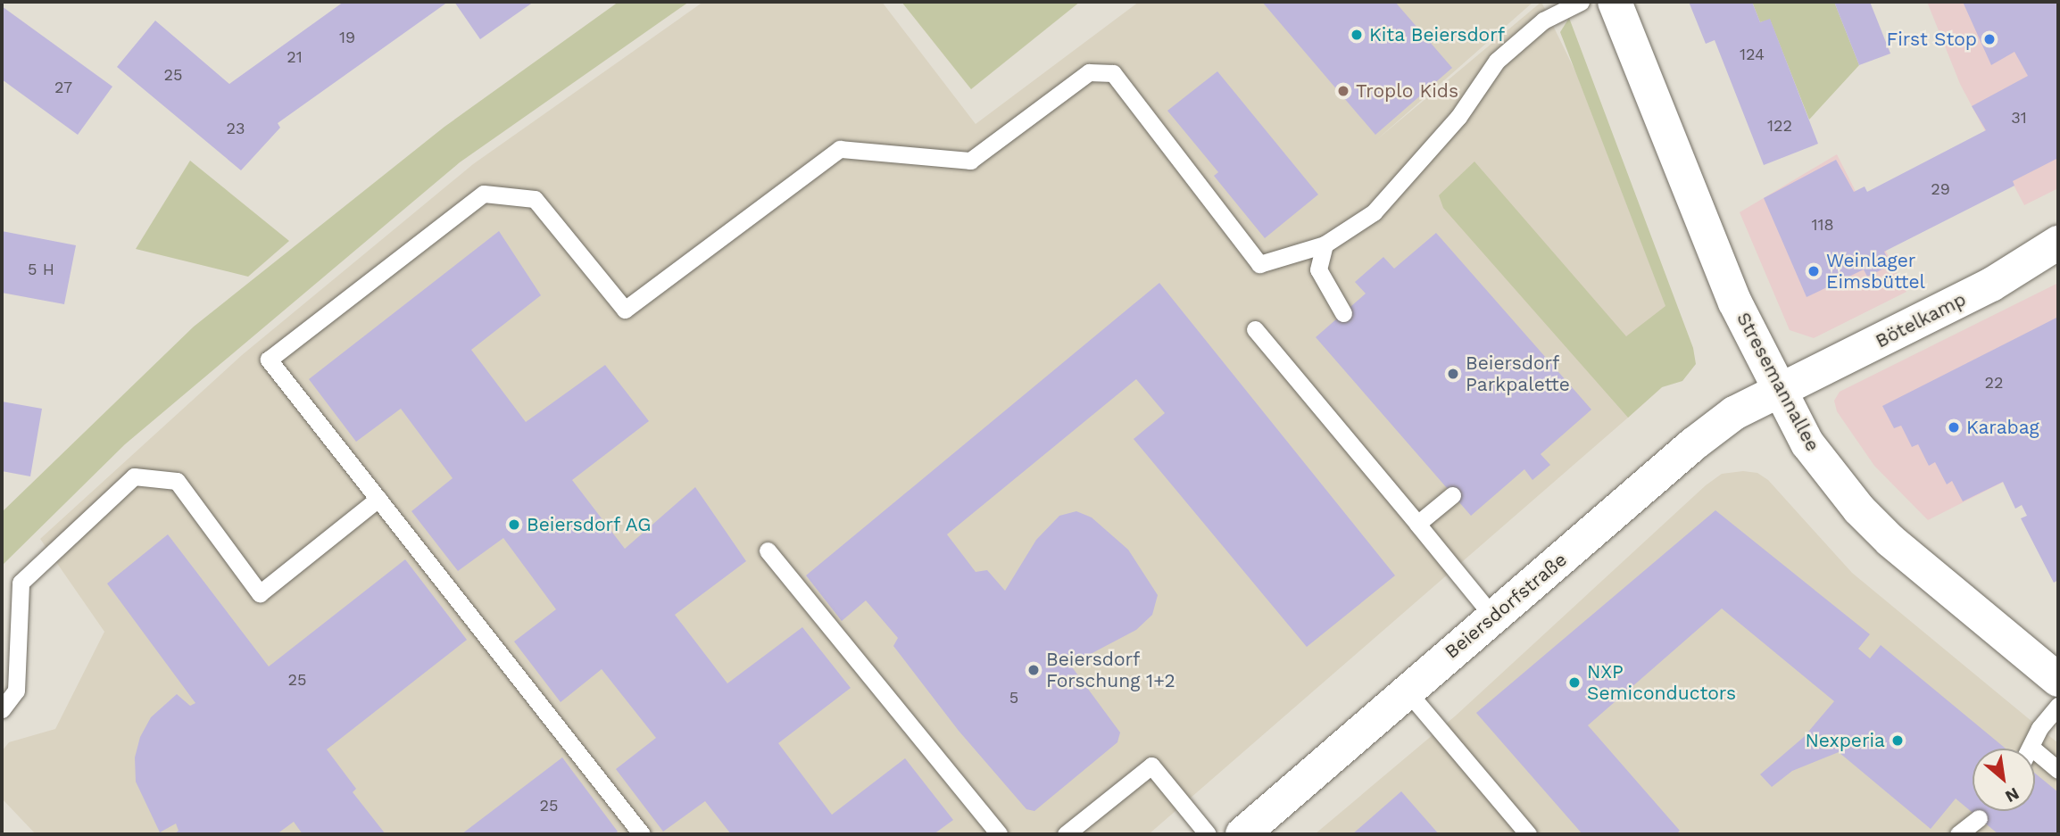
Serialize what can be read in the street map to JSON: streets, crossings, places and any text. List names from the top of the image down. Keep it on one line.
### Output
{"streets":{"street":["Bötelkamp","Stresemannallee","Beiersdorfstraße"]},"crossings":[["Bötelkamp","Stresemannallee"],["Bötelkamp","Beiersdorfstraße"],["Stresemannallee","Beiersdorfstraße"]],"places":["Kita Beiersdorf","First Stop","Troplo Kids","Weinlager Eimsbüttel","Beiersdorf Parkpalette","Karabag","Beiersdorf AG","Beiersdorf Forschung 1+2","NXP Semiconductors","Nexperia"],"house_numbers":["19","124","21","25","27","31","122","23","29","118","5 H","22","25","5","25"],"north":"bottom right"}
